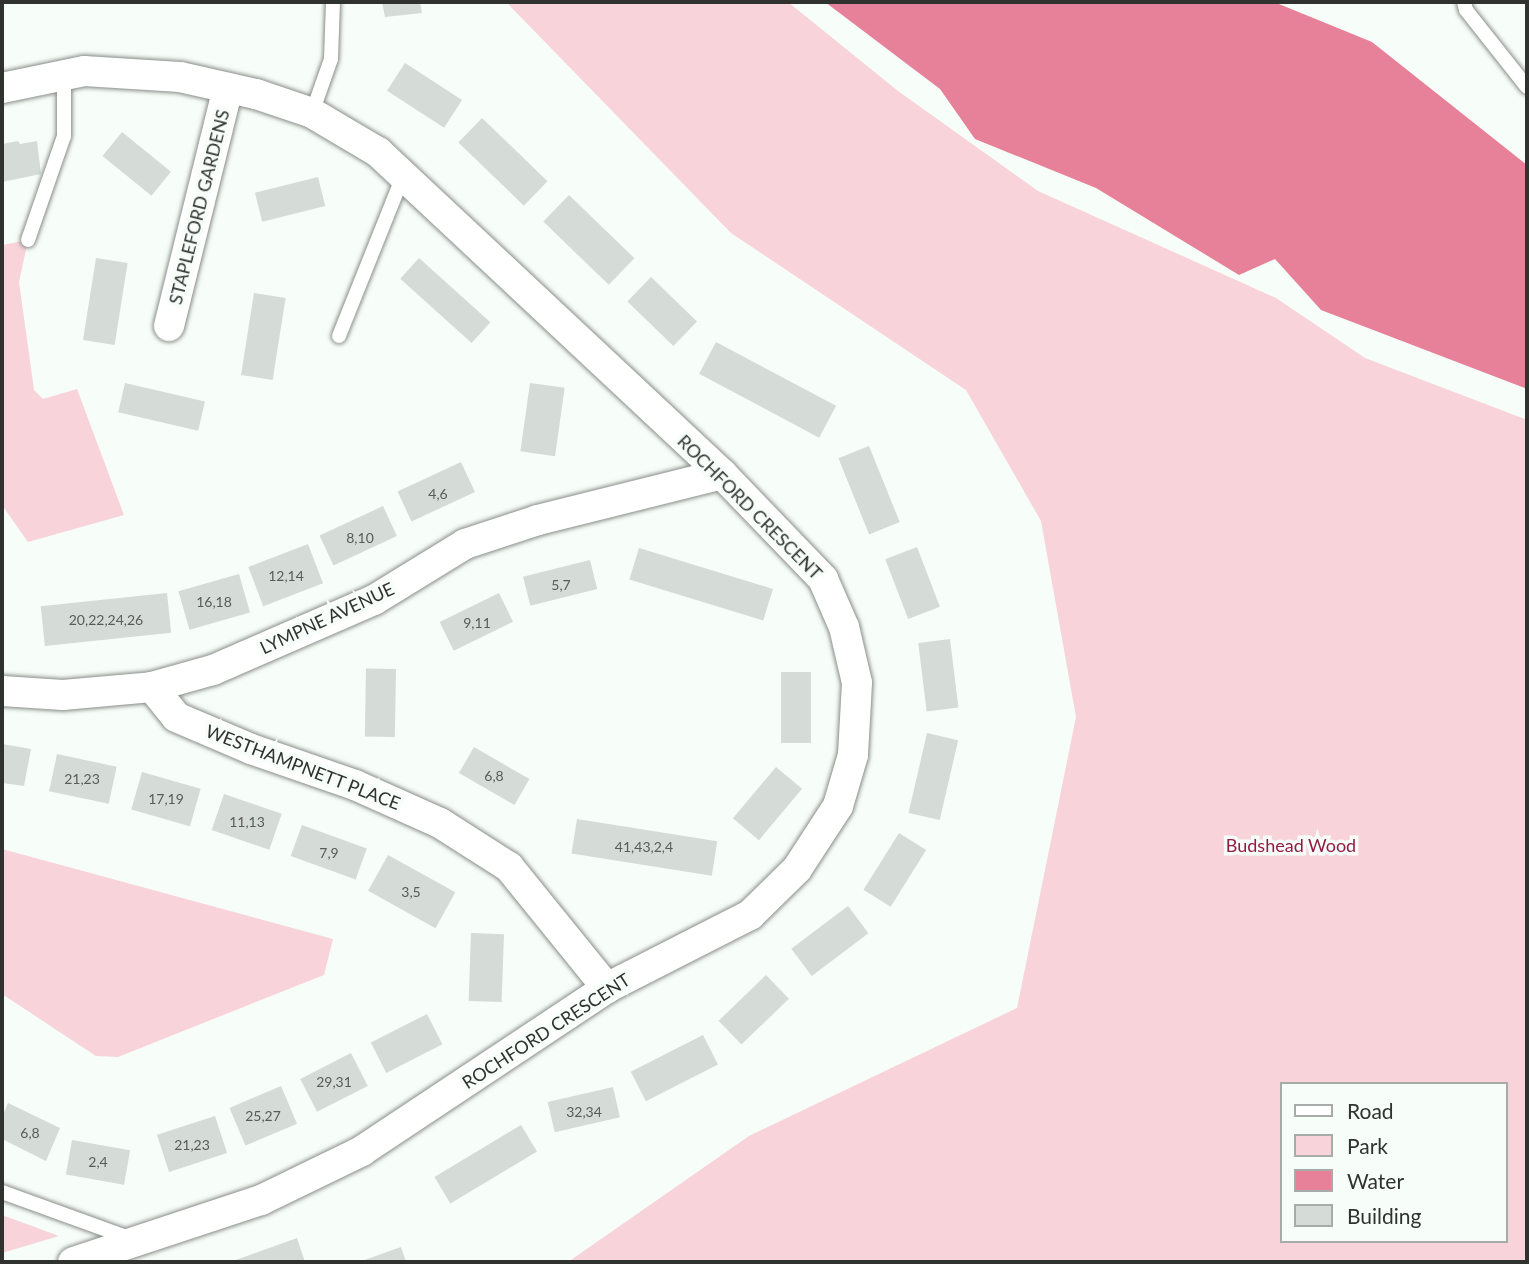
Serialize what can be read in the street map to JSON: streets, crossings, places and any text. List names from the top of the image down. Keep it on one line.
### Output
{"streets":{"street":["STAPLEFORD GARDENS","ROCHFORD CRESCENT","LYMPNE AVENUE","WESTHAMPNETT PLACE"]},"crossings":[["STAPLEFORD GARDENS","ROCHFORD CRESCENT"],["ROCHFORD CRESCENT","LYMPNE AVENUE"],["ROCHFORD CRESCENT","WESTHAMPNETT PLACE"],["LYMPNE AVENUE","WESTHAMPNETT PLACE"]],"parks":["Budshead Wood"],"house_numbers":["4,6","8,10","12,14","5,7","16,18","20,22,24,26","9,11","6,8","21,23","17,19","11,13","41,43,2,4","7,9","3,5","29,31","32,34","25,27","6,8","21,23","2,4"],"legend":["Road","Park","Water","Building"]}
